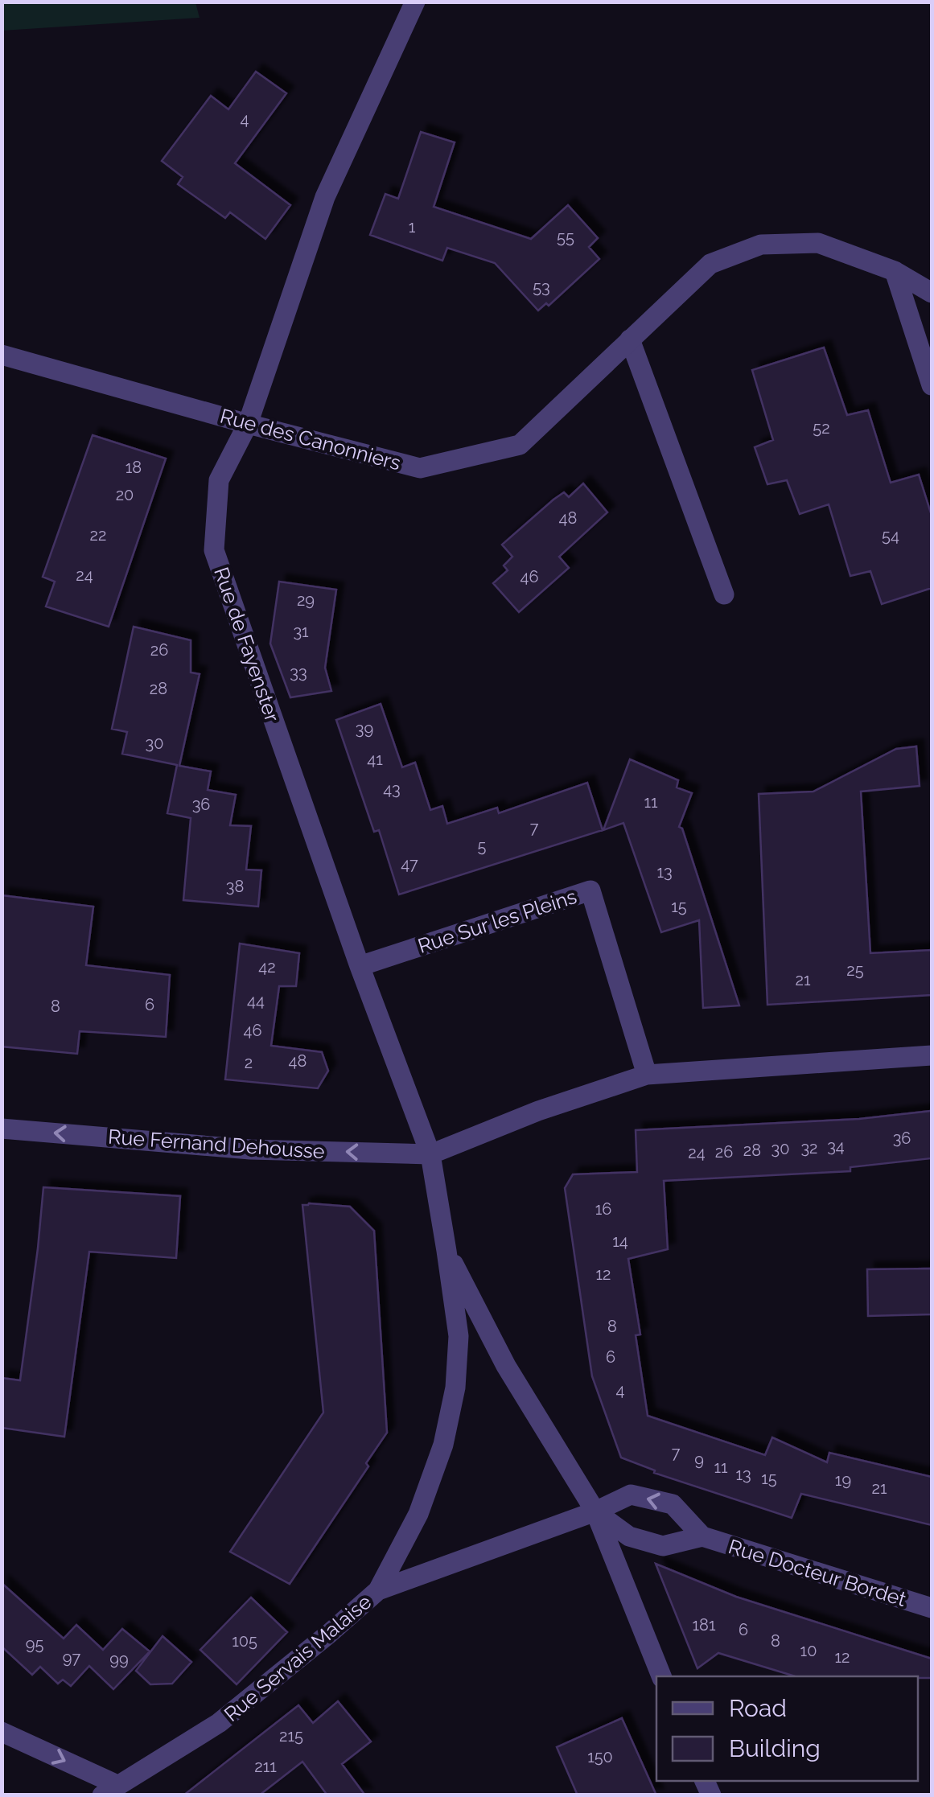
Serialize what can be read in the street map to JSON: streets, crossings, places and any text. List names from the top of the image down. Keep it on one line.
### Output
{"streets":{"street":["Rue des Canonniers","Rue de Fayenster","Rue Sur les Pleins","Rue Fernand Dehousse","Rue Docteur Bordet","Rue Servais Malaise"]},"crossings":[["Rue des Canonniers","Rue de Fayenster"],["Rue de Fayenster","Rue Sur les Pleins"],["Rue de Fayenster","Rue Fernand Dehousse"],["Rue Docteur Bordet","Rue Servais Malaise"]],"one_way":["Rue Fernand Dehousse"],"house_numbers":["4","1","55","53","52","18","20","48","22","54","24","46","29","31","26","33","28","39","30","41","43","11","36","7","5","47","13","38","15","42","25","21","44","6","8","46","48","2","36","34","32","30","28","26","24","16","14","12","8","6","4","7","9","11","13","15","19","21","181","6","105","8","95","10","12","97","99","215","150","211"],"legend":["Road","Building"]}
